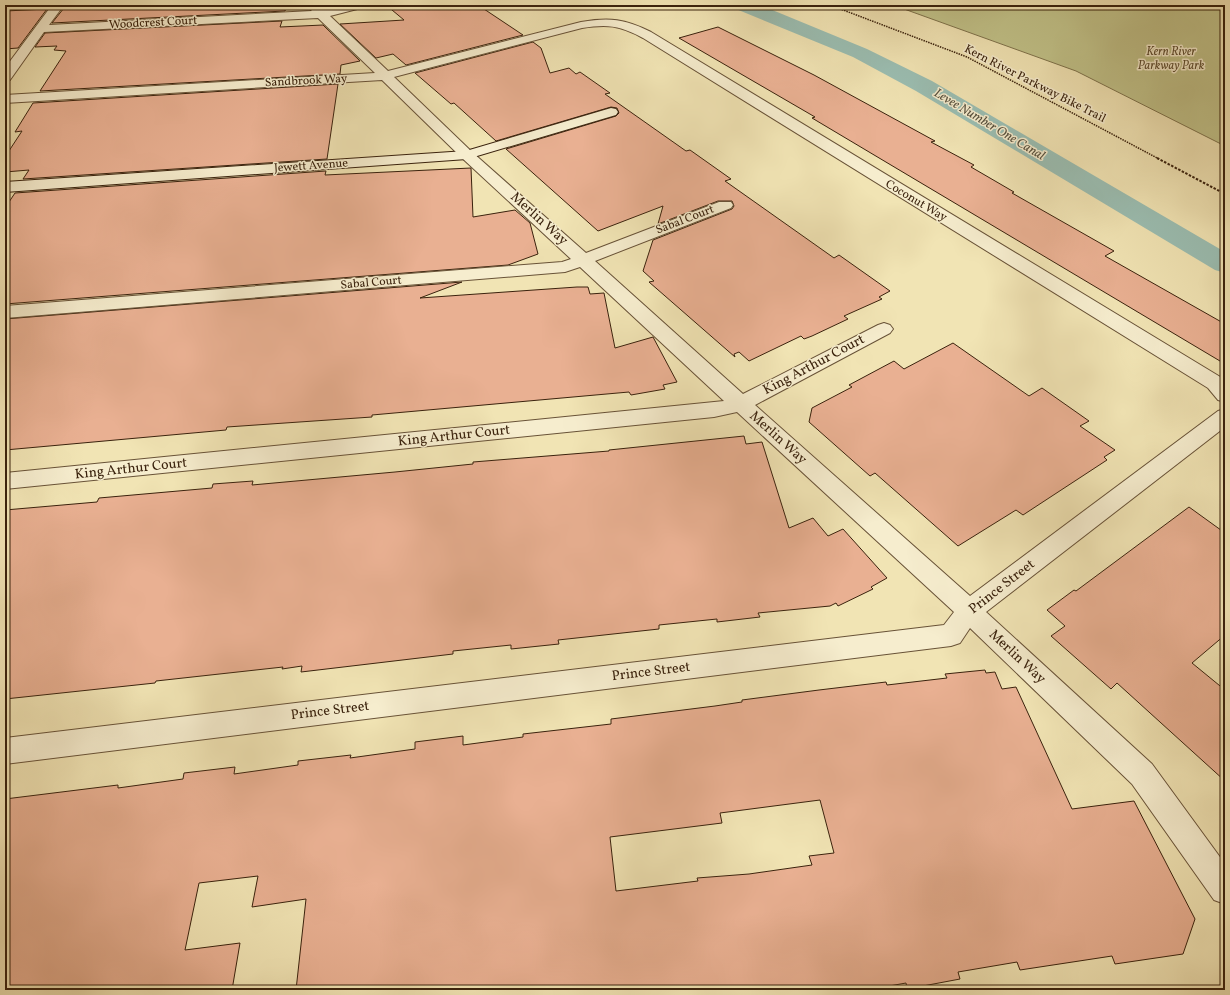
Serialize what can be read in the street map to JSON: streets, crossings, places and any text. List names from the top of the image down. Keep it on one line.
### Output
{"streets":{"street":["Woodcrest Court","Sandbrook Way","Jewett Avenue","Coconut Way","Merlin Way","Sabal Court","King Arthur Court","Prince Street"],"path":["Kern River Parkway Bike Trail"]},"crossings":[["Woodcrest Court","Merlin Way"],["Sandbrook Way","Coconut Way"],["Sandbrook Way","Merlin Way"],["Jewett Avenue","Merlin Way"],["Coconut Way","Prince Street"],["Merlin Way","Sabal Court"],["Merlin Way","King Arthur Court"],["Merlin Way","Prince Street"]],"water":["Levee Number One Canal"],"parks":["Kern River Parkway Park"]}
